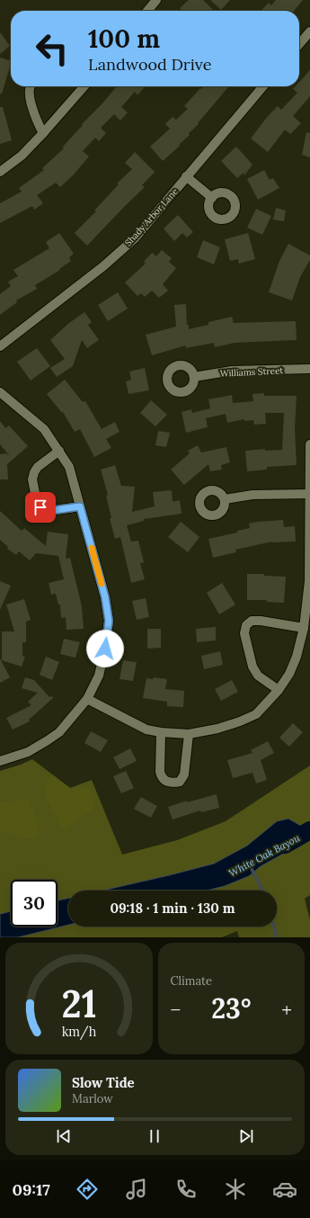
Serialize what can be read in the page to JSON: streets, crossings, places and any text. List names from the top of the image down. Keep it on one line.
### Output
{"streets":{"street":["Shady Arbor Lane","Williams Street"]},"water":["White Oak Bayou"],"page":{"turn":["100 m","Landwood Drive"],"limit":"30","trip":"09:18 · 1 min · 130 m","tile":"Climate","heat":["−","23°","+"],"song":["Slow Tide","Marlow"],"tabs":"09:17","gauge":["21","km/h"]}}
